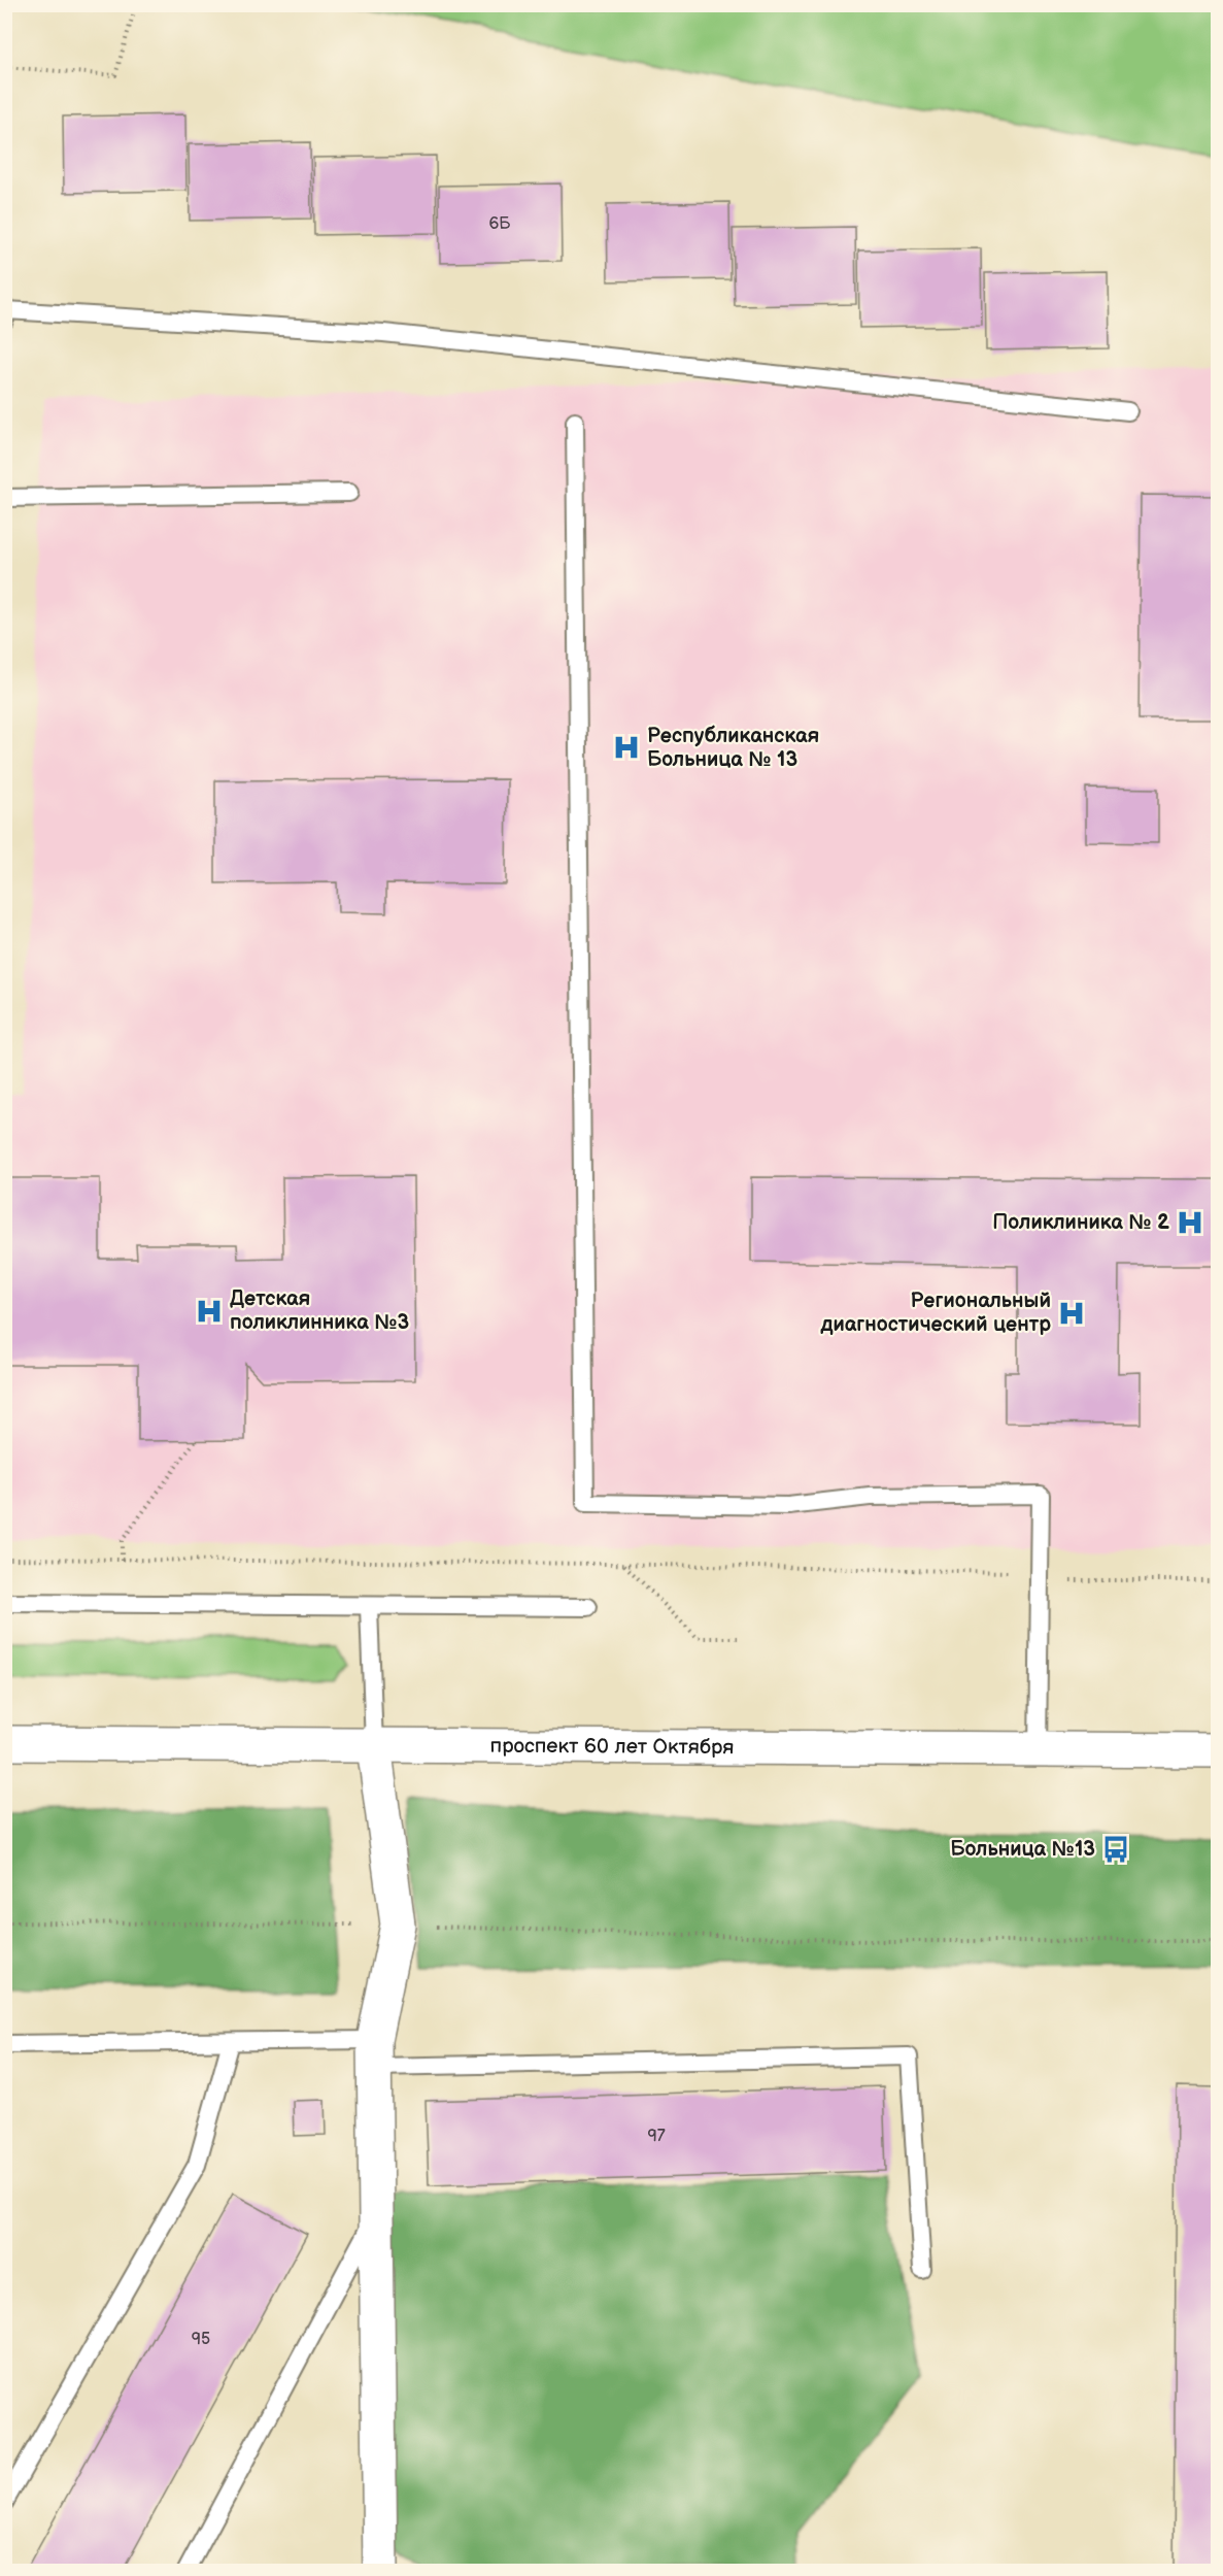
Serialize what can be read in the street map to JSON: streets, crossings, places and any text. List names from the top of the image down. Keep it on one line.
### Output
{"streets":{"main road":["проспект 60 лет Октября"]},"places":{"hospital":["Республиканская Больница № 13","Поликлиника № 2","Детская поликлинника №3","Региональный диагностический центр"],"bus stop":["Больница №13"]},"house_numbers":["6Б","97","95"]}
